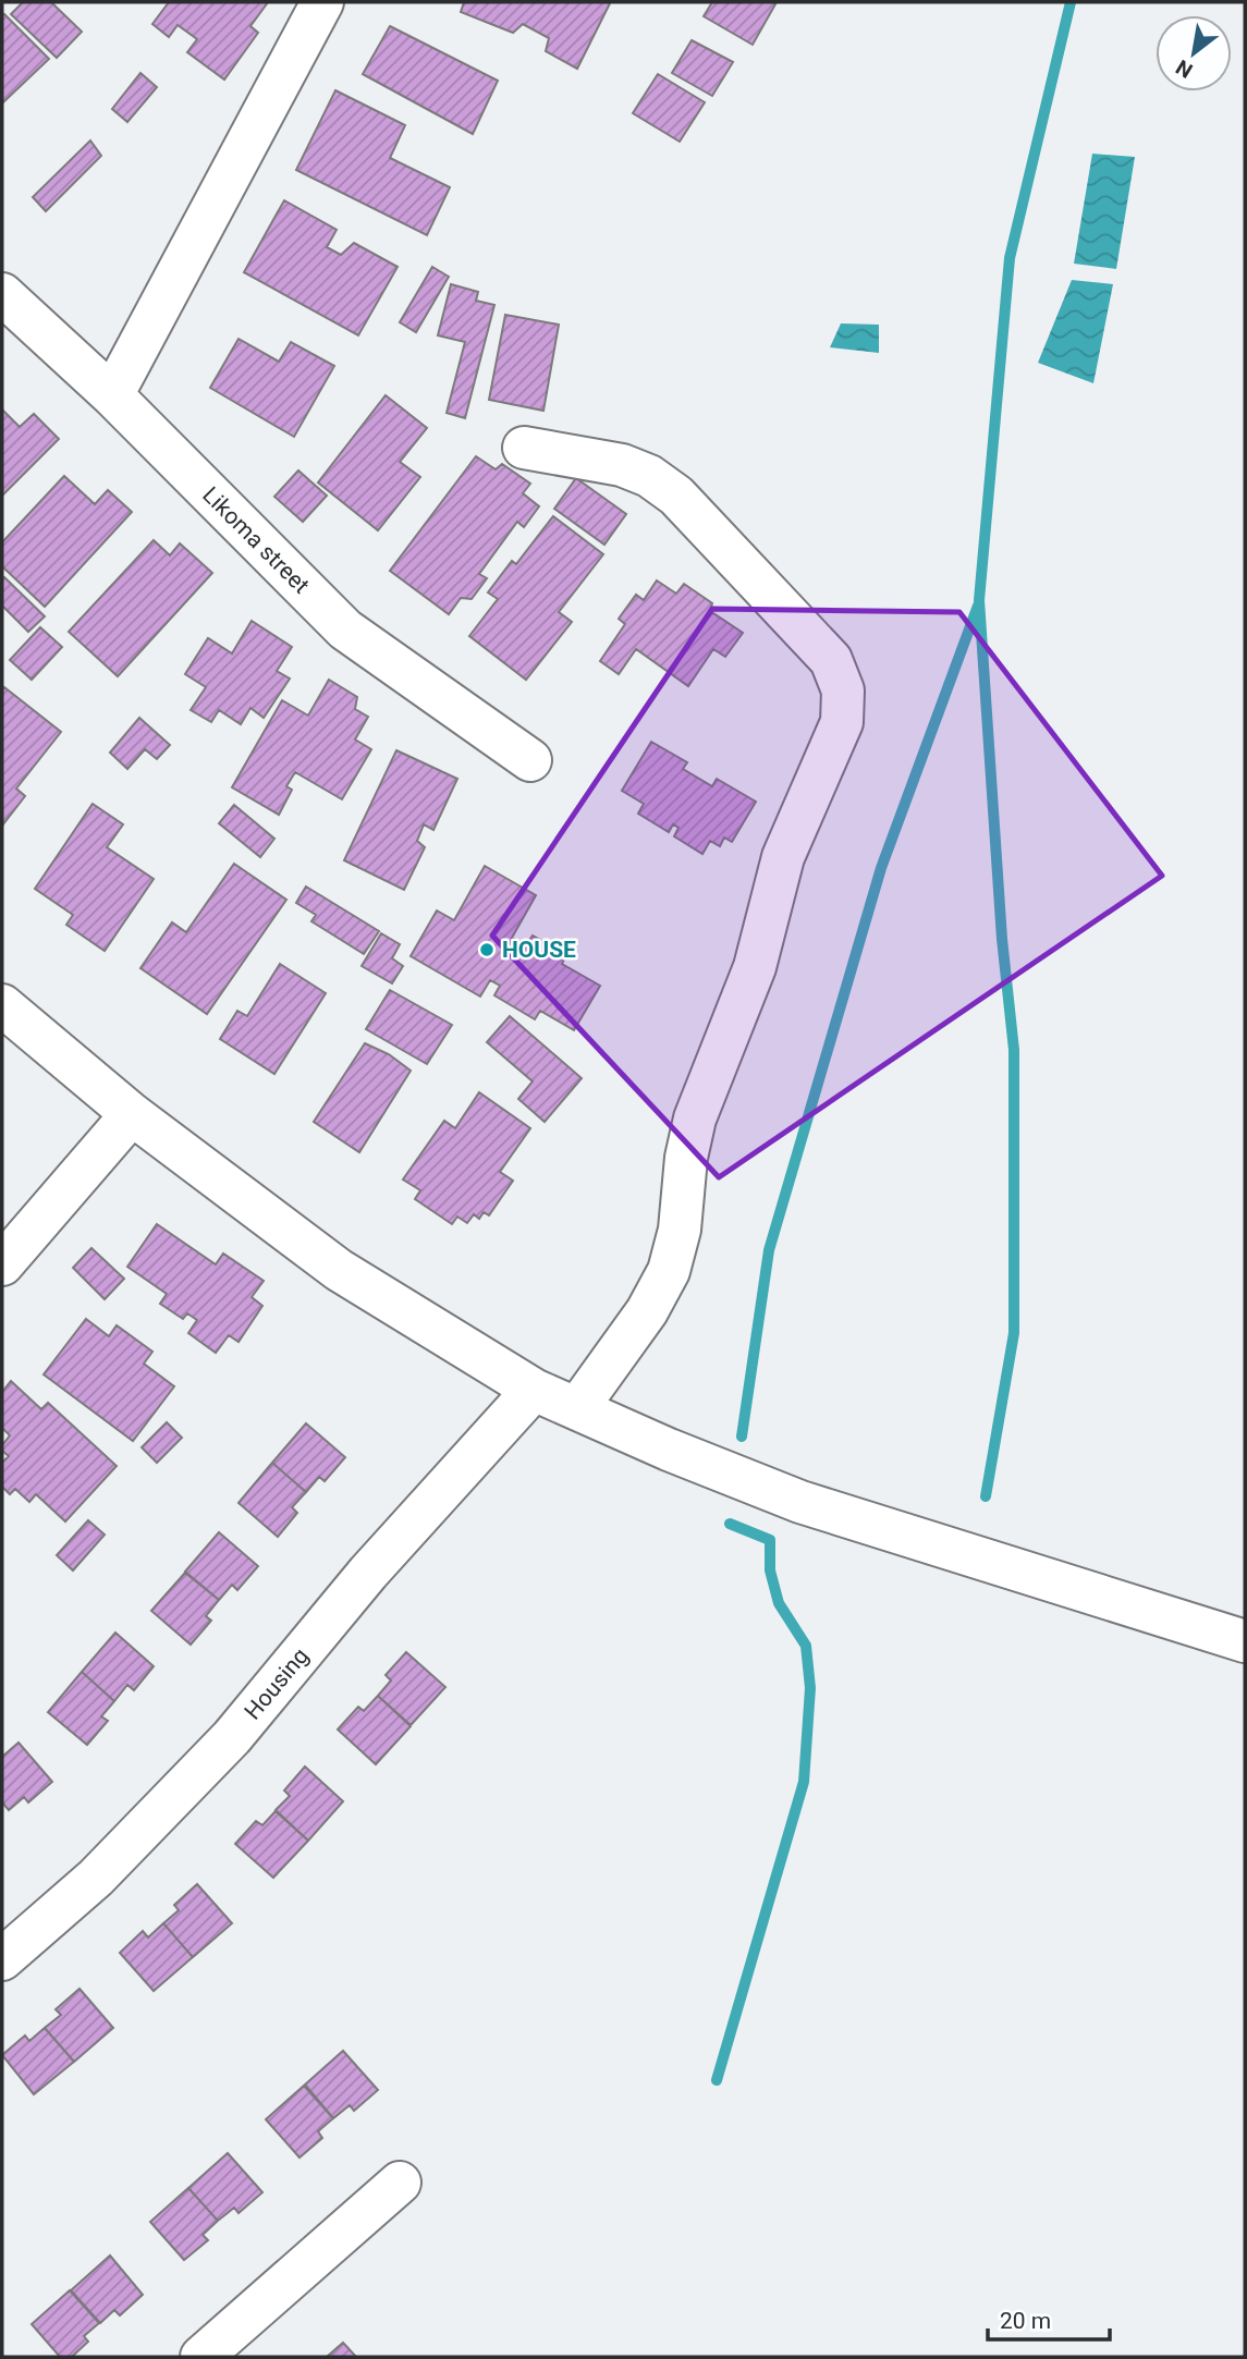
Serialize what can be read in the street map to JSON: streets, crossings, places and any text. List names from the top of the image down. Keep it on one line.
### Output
{"streets":{"street":["Likoma street","Housing"]},"places":["HOUSE"],"scale_bar":"20 m","north":"bottom left"}
